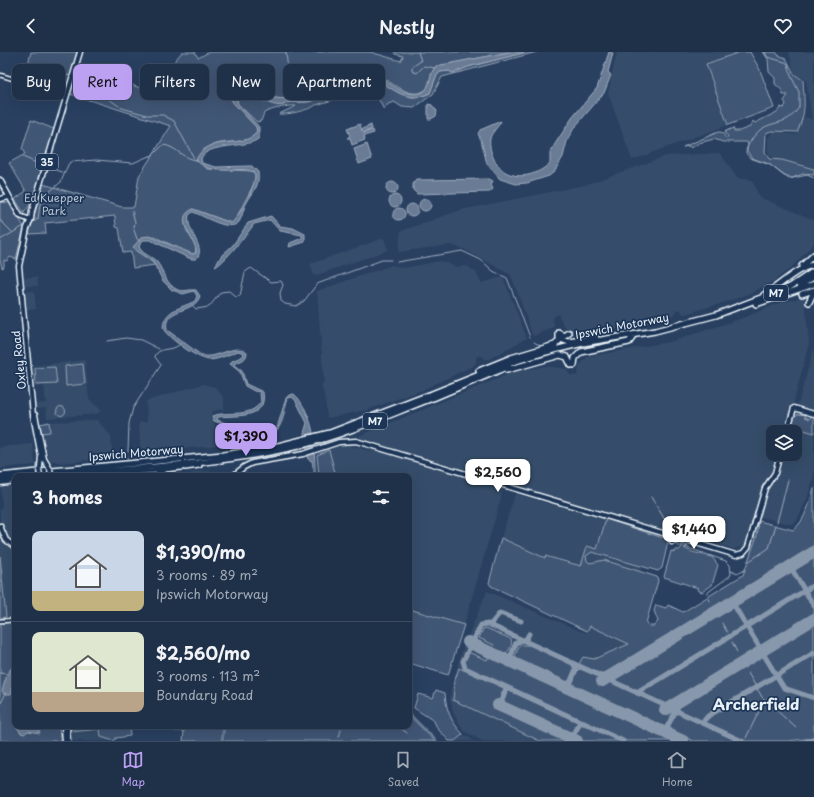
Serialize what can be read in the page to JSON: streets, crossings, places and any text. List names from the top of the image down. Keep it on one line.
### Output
{"streets":{"highway":["M7","Ipswich Motorway"],"main road":["35","Oxley Road"]},"crossings":[["35","Ipswich Motorway"],["35","Oxley Road"],["Ipswich Motorway","Oxley Road"]],"districts":["Archerfield"],"parks":["Ed Kuepper Park"],"page":{"header":"Nestly","chip":["Buy","Rent","Filters","New","Apartment"],"price":["$1,390","$2,560","$1,440"],"heading":"3 homes","list":[{"name":"$1,390/mo","note":"3 rooms · 89 m² · Ipswich Motorway"},{"name":"$2,560/mo","note":"3 rooms · 113 m² · Boundary Road"}],"tabs":["Map","Saved","Home"]}}
